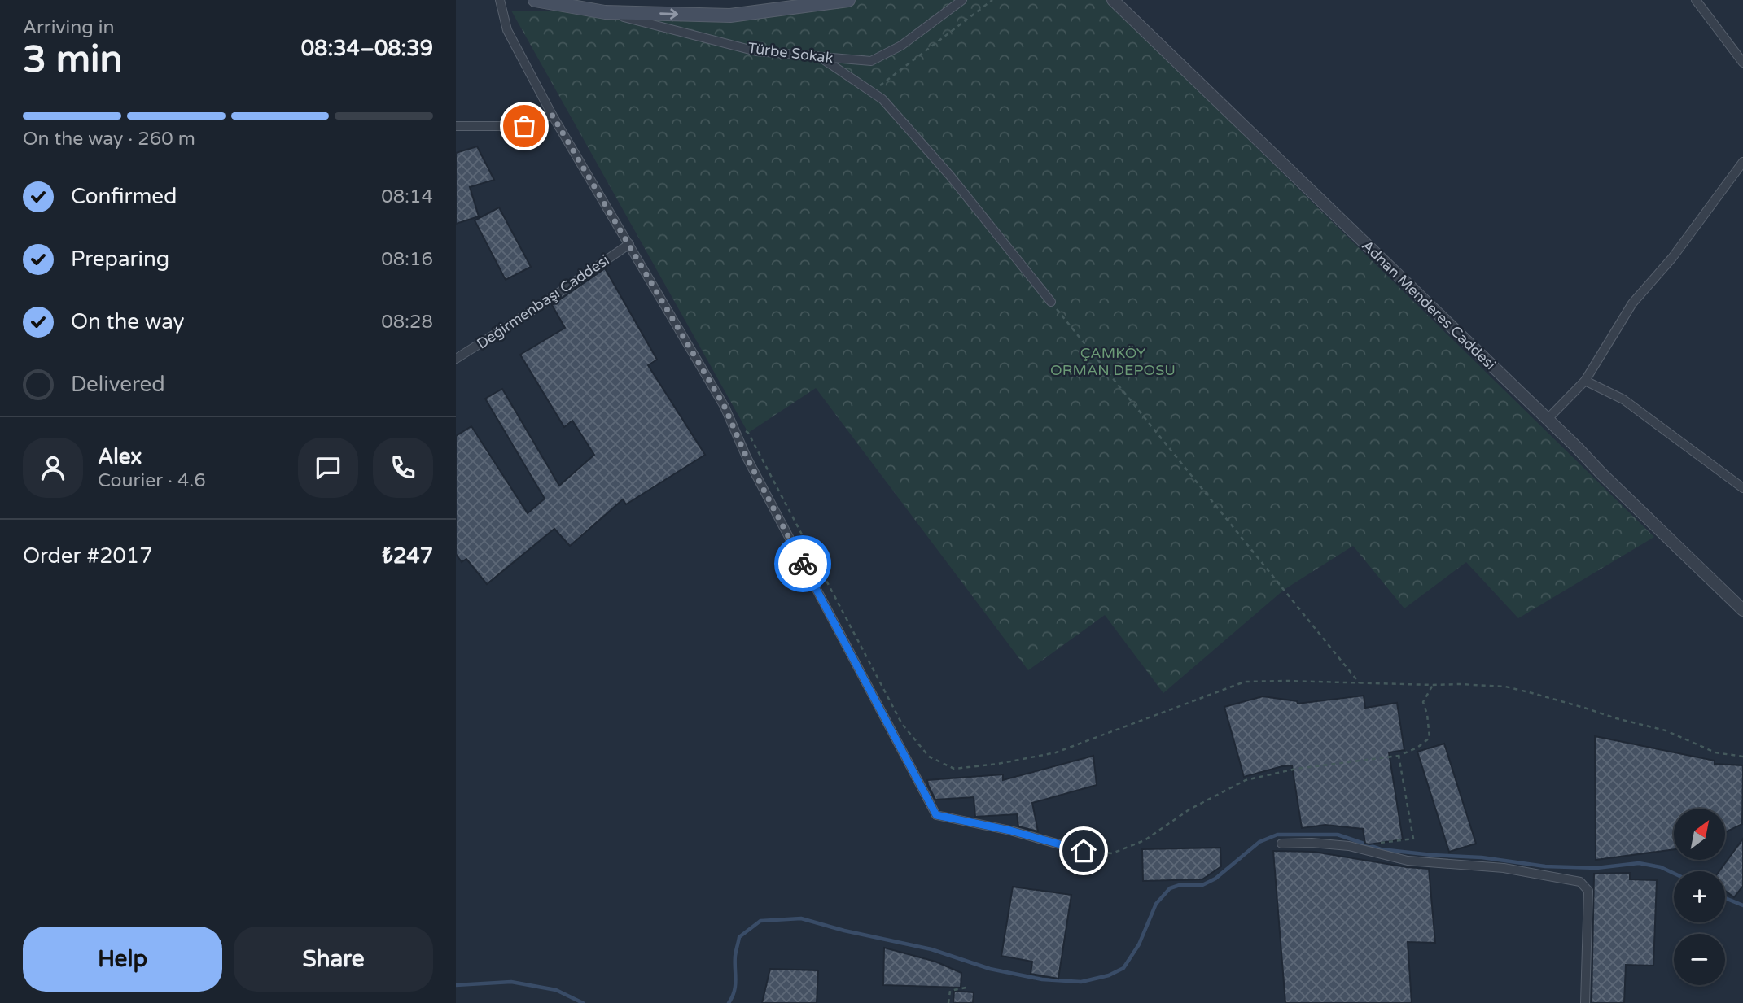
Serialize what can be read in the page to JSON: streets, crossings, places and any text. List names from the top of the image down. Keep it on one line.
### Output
{"streets":{"street":["Türbe Sokak","Değirmenbaşı Caddesi","Adnan Menderes Caddesi"]},"parks":["ÇAMKÖY ORMAN DEPOSU"],"north":"top right","page":{"heading":["3 min","Arriving in","08:34–08:39"],"panel":["Alex","Courier · 4.6","Order #2017","₺247"],"bar":"On the way · 260 m","list":[["Confirmed","08:14"],["Preparing","08:16"],["On the way","08:28"],"Delivered"],"map_buttons":["+","−"],"buttons":["Help","Share"]}}
